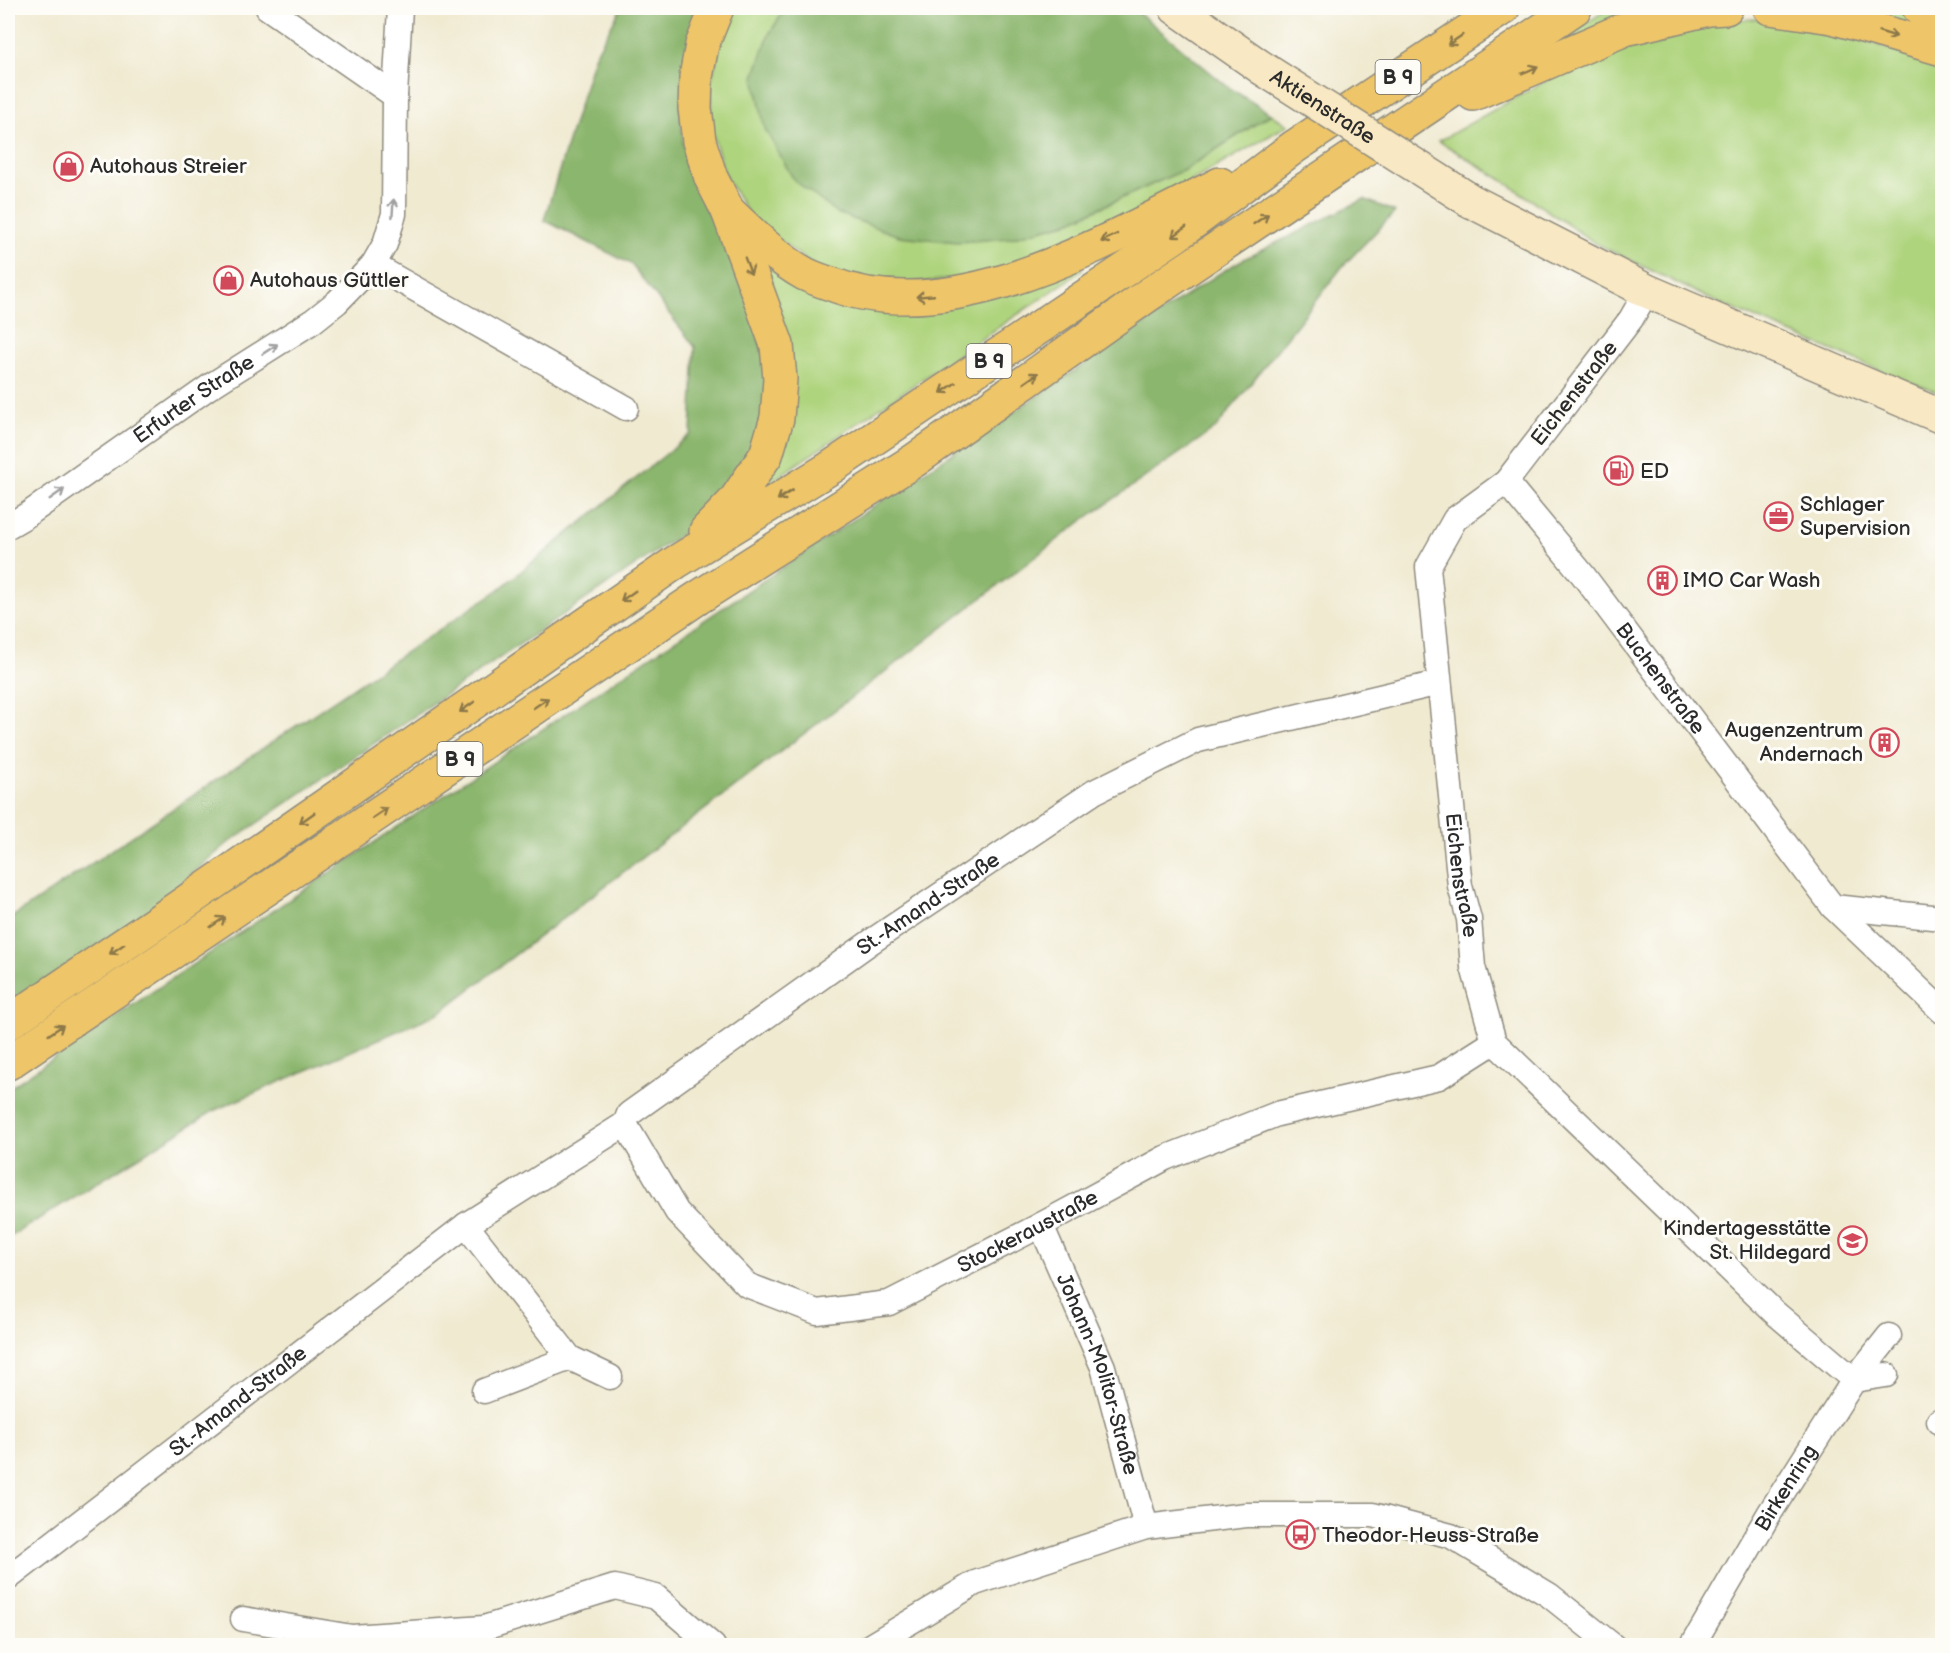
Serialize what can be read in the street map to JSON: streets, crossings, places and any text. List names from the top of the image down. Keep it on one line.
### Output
{"streets":{"highway":["B 9"],"main road":["Aktienstraße"],"street":["Eichenstraße","Erfurter Straße","Buchenstraße","St.-Amand-Straße","Stockeraustraße","Johann-Molitor-Straße","Birkenring"]},"crossings":[["Aktienstraße","Eichenstraße"],["Eichenstraße","Buchenstraße"],["Eichenstraße","St.-Amand-Straße"],["Eichenstraße","Stockeraustraße"],["St.-Amand-Straße","Stockeraustraße"],["Stockeraustraße","Johann-Molitor-Straße"]],"one_way":["Erfurter Straße"],"places":{"shop":["Autohaus Streier","Autohaus Güttler"],"fuel station":["ED"],"office":["Schlager Supervision"],"building":["IMO Car Wash","Augenzentrum Andernach"],"school or university":["Kindertagesstätte St. Hildegard"],"bus stop":["Theodor-Heuss-Straße"]}}
